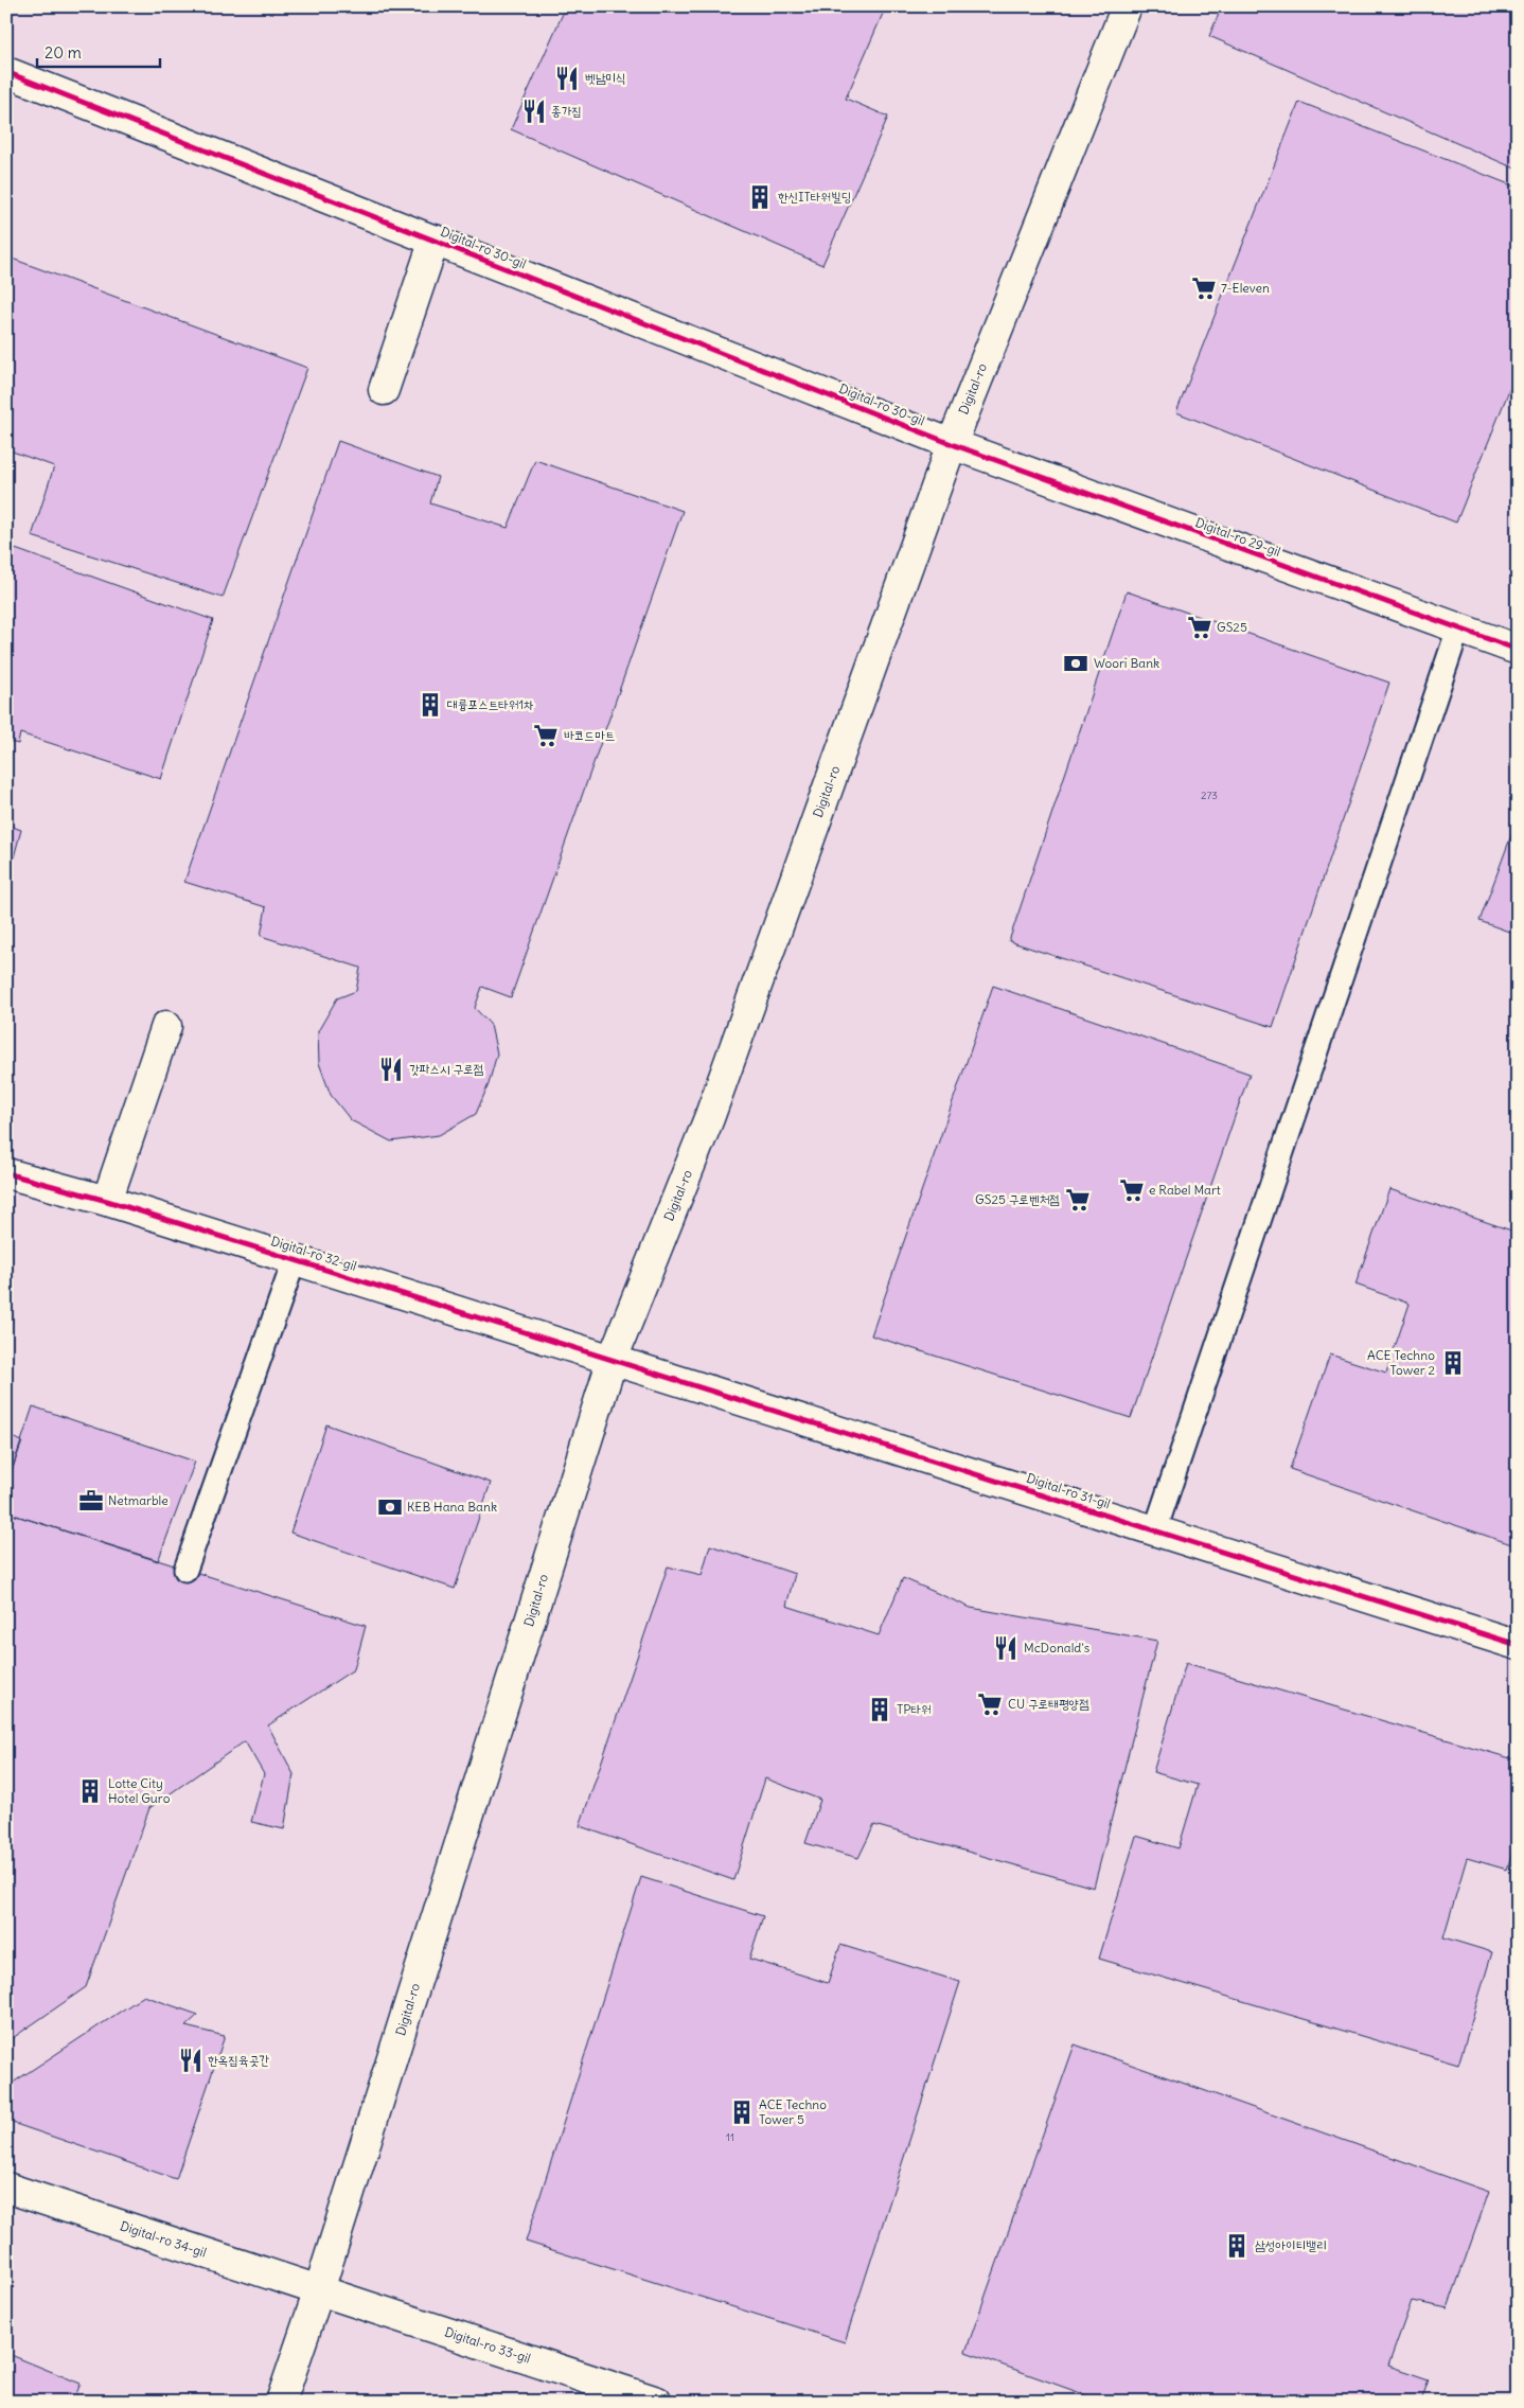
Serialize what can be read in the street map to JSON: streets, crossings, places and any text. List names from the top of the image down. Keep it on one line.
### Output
{"streets":{"street":["Digital-ro 30-gil","Digital-ro","Digital-ro 29-gil","Digital-ro 32-gil","Digital-ro 31-gil","Digital-ro 34-gil","Digital-ro 33-gil"]},"crossings":[["Digital-ro 30-gil","Digital-ro"],["Digital-ro 30-gil","Digital-ro 29-gil"],["Digital-ro","Digital-ro 29-gil"],["Digital-ro","Digital-ro 32-gil"],["Digital-ro","Digital-ro 31-gil"],["Digital-ro","Digital-ro 34-gil"],["Digital-ro","Digital-ro 33-gil"],["Digital-ro 32-gil","Digital-ro 31-gil"],["Digital-ro 34-gil","Digital-ro 33-gil"]],"places":{"restaurant":["벳남미식","종가집","갓파스시 구로점","McDonald's","한옥집육곳간"],"building":["한신IT타워빌딩","대륭포스트타워1차","ACE Techno Tower 2","TP타워","Lotte City Hotel Guro","ACE Techno Tower 5","삼성아이티밸리"],"supermarket":["7-Eleven","GS25","바코드마트","e Rabel Mart","GS25 구로벤처점","CU 구로태평양점"],"bank":["Woori Bank","KEB Hana Bank"],"office":["Netmarble"]},"house_numbers":["273","11"],"scale_bar":"20 m"}
